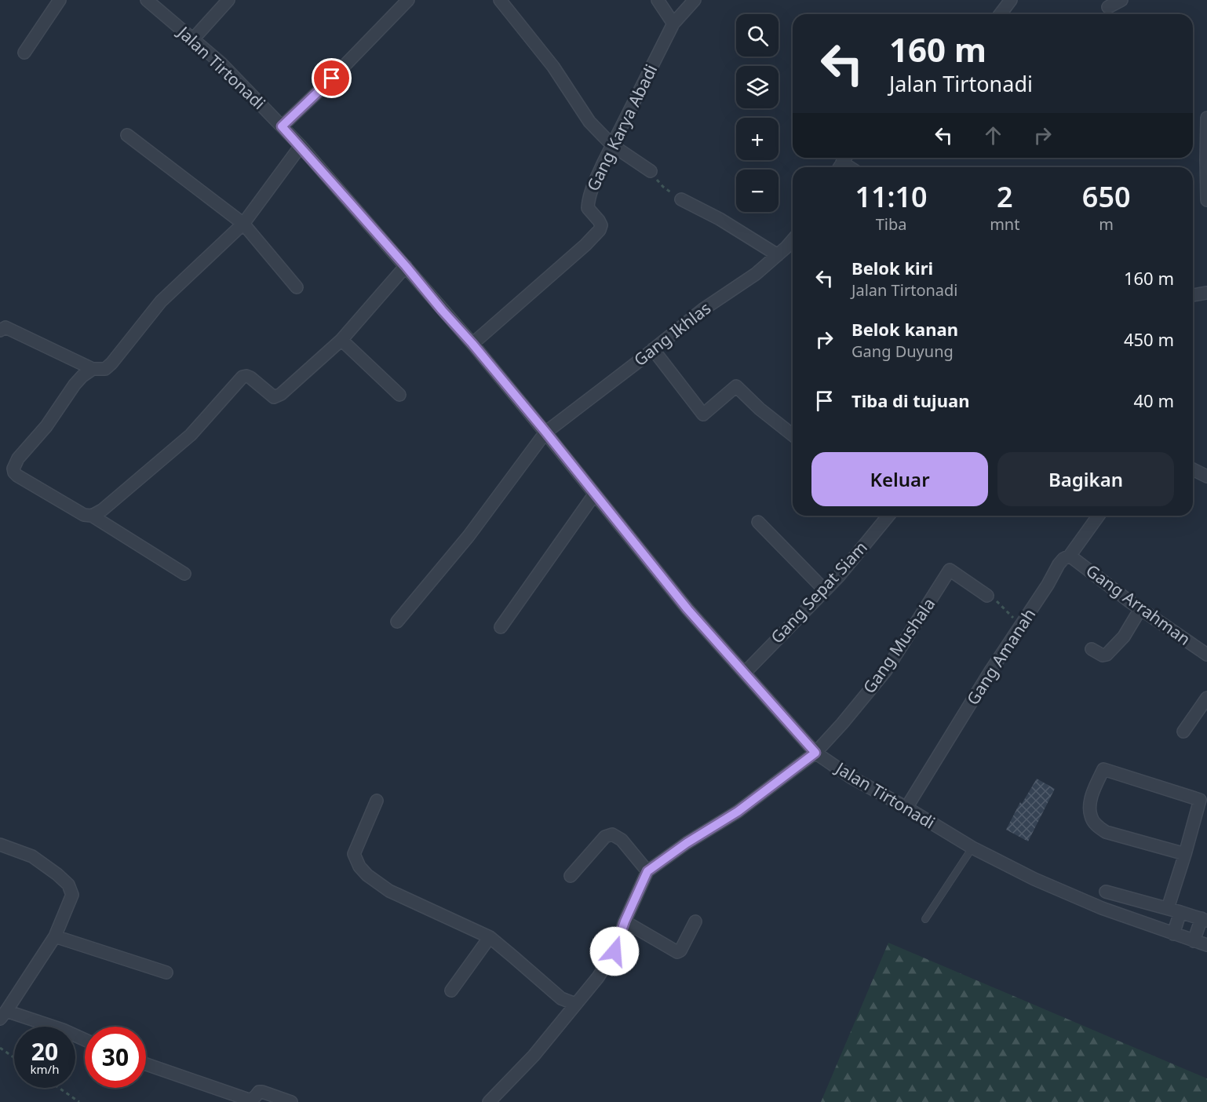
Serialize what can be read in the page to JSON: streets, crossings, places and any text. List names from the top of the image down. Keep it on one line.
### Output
{"streets":{"street":["Jalan Tirtonadi","Gang Karya Abadi","Gang Ikhlas","Gang Sepat Siam","Gang Arrahman","Gang Mushala","Gang Amanah"]},"crossings":[["Jalan Tirtonadi","Gang Karya Abadi"],["Jalan Tirtonadi","Gang Ikhlas"],["Jalan Tirtonadi","Gang Sepat Siam"],["Jalan Tirtonadi","Gang Mushala"],["Jalan Tirtonadi","Gang Amanah"],["Gang Arrahman","Gang Amanah"]],"page":{"map_buttons":["+","−"],"turn":["160 m","Jalan Tirtonadi"],"eta":["11:10","Tiba","2","mnt","650","m"],"list":[{"name":"Belok kiri","note":"Jalan Tirtonadi","value":"160 m"},{"name":"Belok kanan","note":"Gang Duyung","value":"450 m"},{"name":"Tiba di tujuan","value":"40 m"}],"buttons":["Keluar","Bagikan"],"speed":"20 km/h","limit":"30"}}
